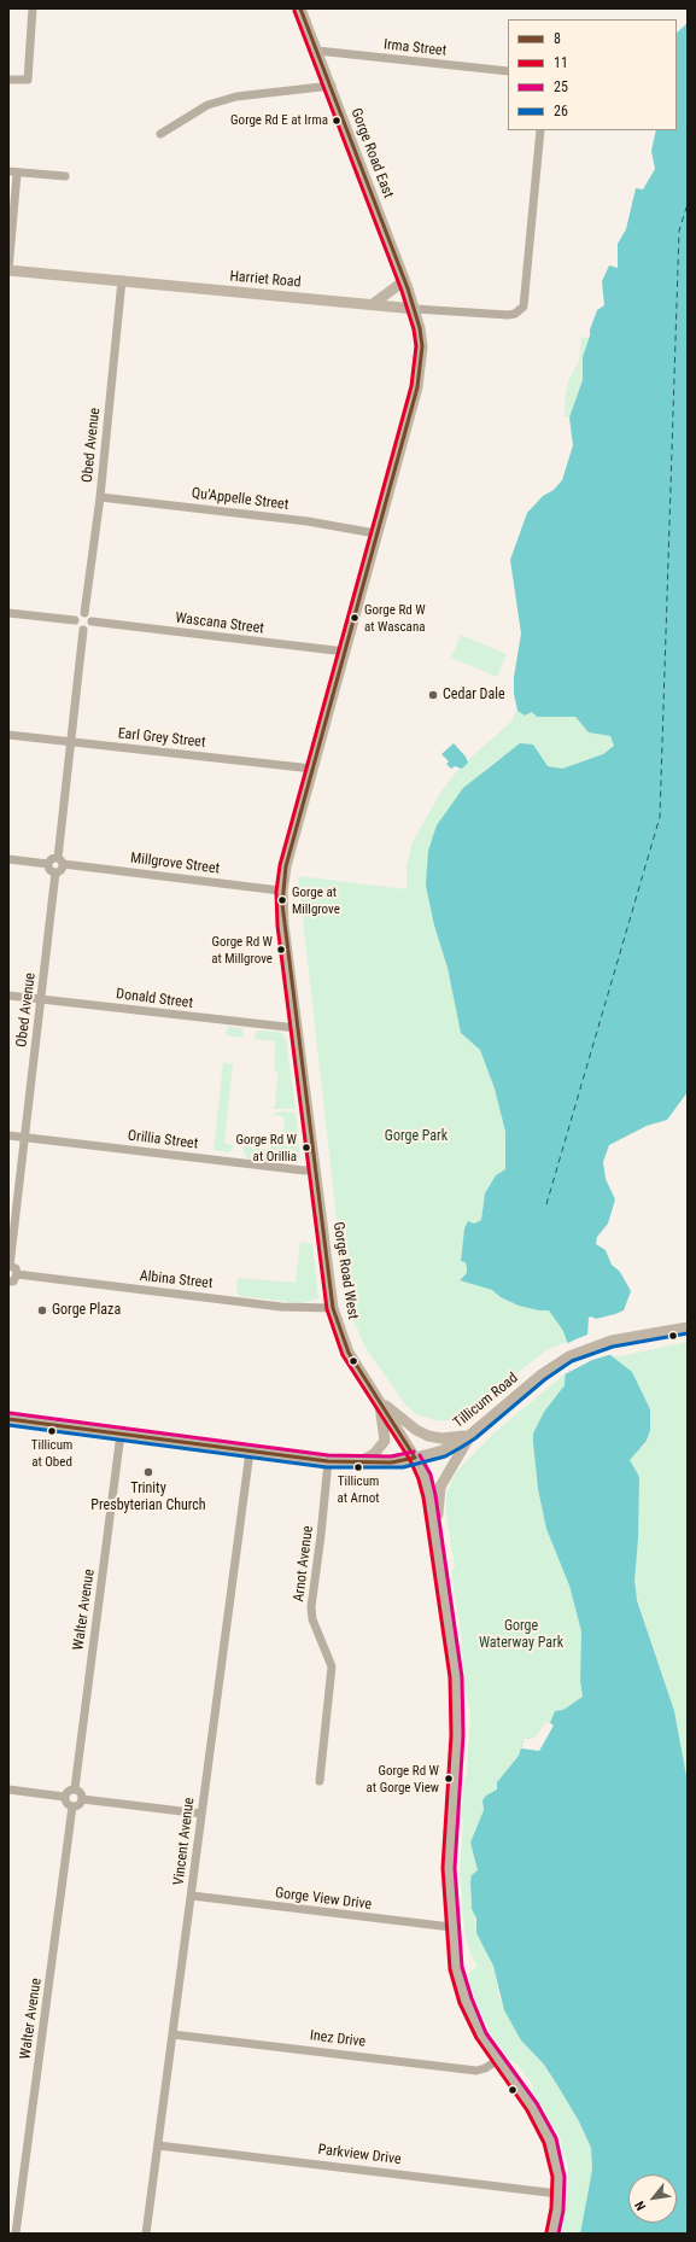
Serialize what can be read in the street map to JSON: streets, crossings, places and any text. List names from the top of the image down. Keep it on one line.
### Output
{"streets":{"main road":["Gorge Road East","Harriet Road","Gorge Road West","Tillicum Road"],"street":["Irma Street","Obed Avenue","Qu'Appelle Street","Wascana Street","Earl Grey Street","Millgrove Street","Donald Street","Orillia Street","Albina Street","Arnot Avenue","Walter Avenue","Vincent Avenue","Gorge View Drive","Inez Drive","Parkview Drive"]},"crossings":[["Irma Street","Gorge Road East"],["Gorge Road East","Harriet Road"],["Gorge Road East","Gorge Road West"],["Harriet Road","Obed Avenue"],["Harriet Road","Gorge Road West"],["Obed Avenue","Qu'Appelle Street"],["Obed Avenue","Wascana Street"],["Obed Avenue","Millgrove Street"],["Obed Avenue","Donald Street"],["Obed Avenue","Orillia Street"],["Qu'Appelle Street","Gorge Road West"],["Wascana Street","Gorge Road West"],["Earl Grey Street","Gorge Road West"],["Millgrove Street","Gorge Road West"],["Donald Street","Gorge Road West"],["Orillia Street","Gorge Road West"],["Gorge Road West","Albina Street"],["Gorge Road West","Tillicum Road"],["Gorge Road West","Gorge View Drive"],["Gorge Road West","Inez Drive"],["Gorge Road West","Parkview Drive"],["Tillicum Road","Arnot Avenue"],["Tillicum Road","Walter Avenue"],["Tillicum Road","Vincent Avenue"],["Vincent Avenue","Gorge View Drive"],["Vincent Avenue","Inez Drive"],["Vincent Avenue","Parkview Drive"]],"parks":["Gorge Park","Gorge Waterway Park"],"places":["Gorge Rd E at Irma","Gorge Rd W at Wascana","Cedar Dale","Gorge at Millgrove","Gorge Rd W at Millgrove","Gorge Rd W at Orillia","Gorge Plaza","Tillicum at Obed","Tillicum at Arnot","Trinity Presbyterian Church","Gorge Rd W at Gorge View"],"lines":["transit line 8","transit line 11","transit line 26","transit line 25"],"legend":["8","11","25","26"],"north":"bottom left"}
